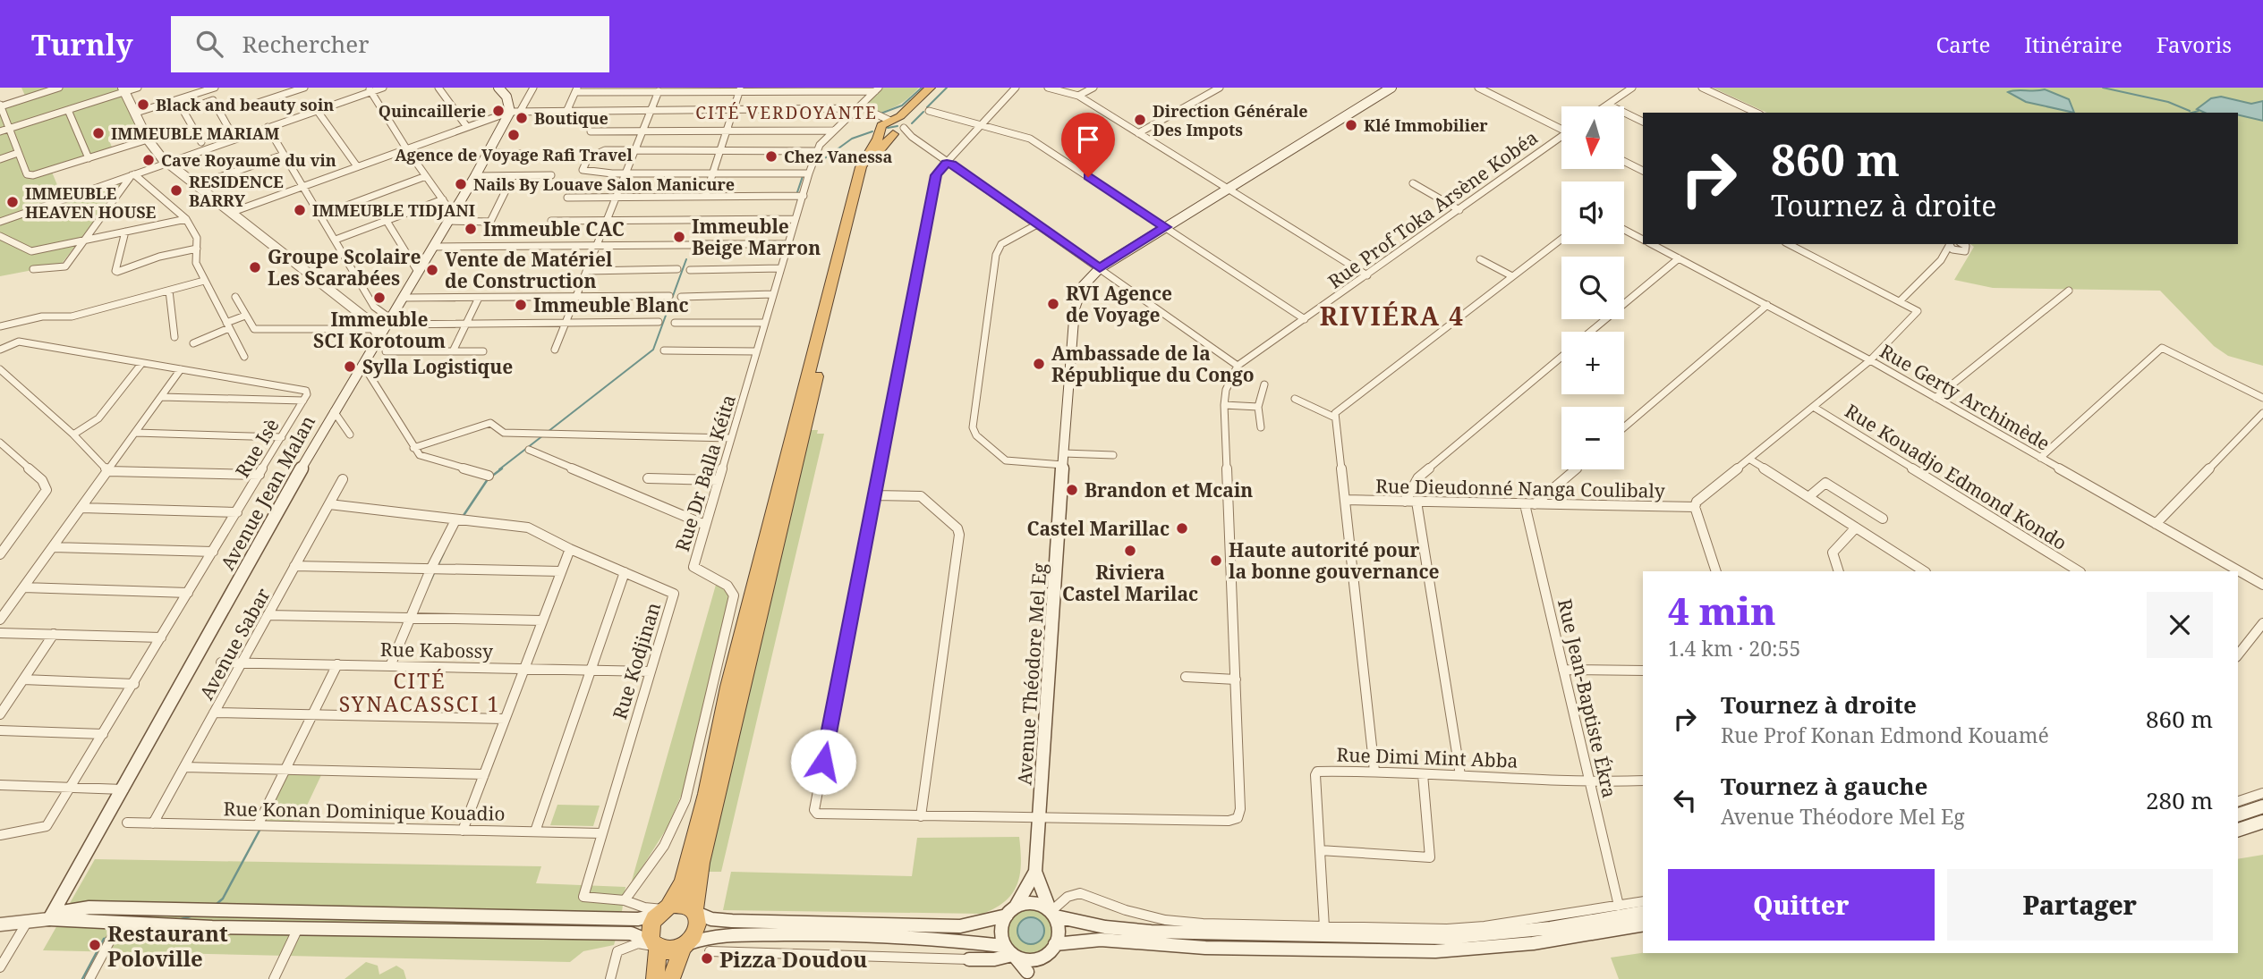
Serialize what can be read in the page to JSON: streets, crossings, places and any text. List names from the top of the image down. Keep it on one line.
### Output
{"streets":{"main road":["Avenue Jean Malan","Avenue Théodore Mel Eg"],"street":["Rue Prof Toka Arsène Kobéa","Rue Gerty Archimède","Rue Isè","Rue Dr Balla Kéita","Rue Kouadjo Edmond Kondo","Rue Dieudonné Nanga Coulibaly","Avenue Sabar","Rue Kabossy","Rue Kodjinan","Rue Jean-Baptiste Ékra","Rue Dimi Mint Abba","Rue Konan Dominique Kouadio"]},"crossings":[["Rue Dr Balla Kéita","Rue Kodjinan"],["Rue Dieudonné Nanga Coulibaly","Rue Jean-Baptiste Ékra"],["Avenue Sabar","Rue Kabossy"],["Avenue Sabar","Rue Kodjinan"],["Avenue Sabar","Rue Konan Dominique Kouadio"],["Rue Kabossy","Rue Kodjinan"],["Rue Kodjinan","Rue Konan Dominique Kouadio"],["Rue Jean-Baptiste Ékra","Rue Dimi Mint Abba"]],"districts":["CITÉ VERDOYANTE","RIVIÉRA 4","CITÉ SYNACASSCI 1"],"places":["Black and beauty soin","Quincaillerie","Boutique","Direction Générale Des Impots","Klé Immobilier","IMMEUBLE MARIAM","Agence de Voyage Rafi Travel","Chez Vanessa","Cave Royaume du vin","Nails By Louave Salon Manicure","RESIDENCE BARRY","IMMEUBLE HEAVEN HOUSE","IMMEUBLE TIDJANI","Immeuble CAC","Immeuble Beige Marron","Groupe Scolaire Les Scarabées","Vente de Matériel de Construction","Immeuble SCI Korotoum","RVI Agence de Voyage","Immeuble Blanc","Ambassade de la République du Congo","Sylla Logistique","Brandon et Mcain","Castel Marillac","Riviera Castel Marilac","Haute autorité pour la bonne gouvernance","Restaurant Poloville","Pizza Doudou"],"north":"bottom","page":{"header":"Turnly","search":"Rechercher","nav":["Carte","Itinéraire","Favoris"],"map_buttons":["+","−"],"turn":["860 m","Tournez à droite"],"heading":["4 min","1.4 km · 20:55"],"list":[{"name":"Tournez à droite","note":"Rue Prof Konan Edmond Kouamé","value":"860 m"},{"name":"Tournez à gauche","note":"Avenue Théodore Mel Eg","value":"280 m"}],"buttons":["Quitter","Partager"]}}
